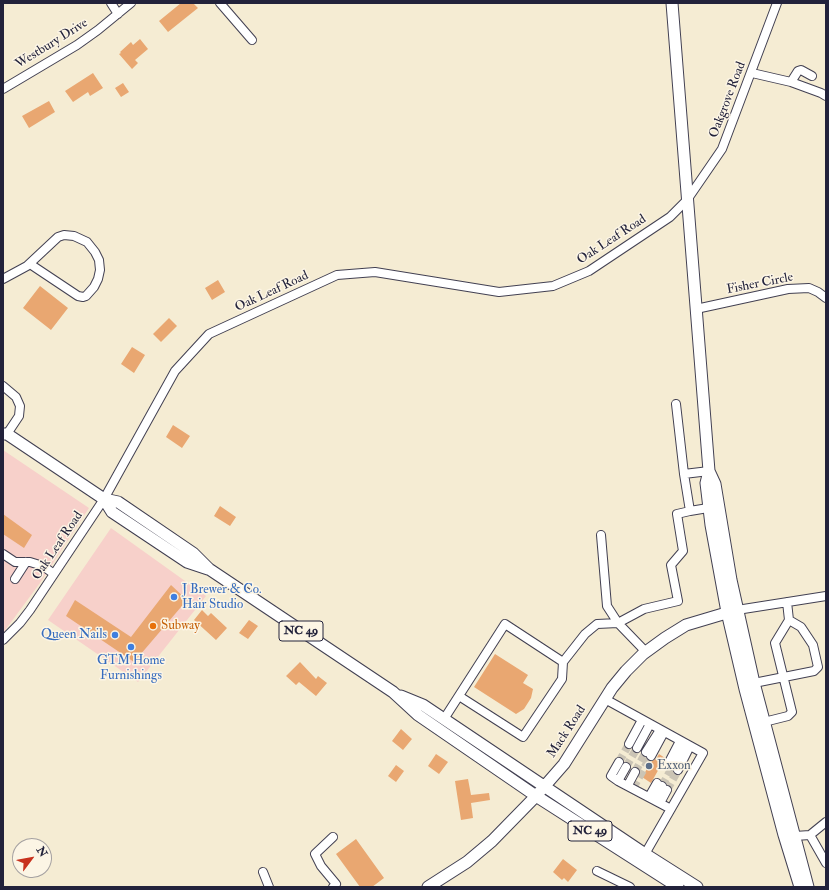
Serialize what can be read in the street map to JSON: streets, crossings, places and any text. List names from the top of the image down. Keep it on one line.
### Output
{"streets":{"main road":["NC 49","Mack Road"],"street":["Westbury Drive","Oakgrove Road","Oak Leaf Road","Fisher Circle"]},"crossings":[["Oakgrove Road","Oak Leaf Road"],["Oak Leaf Road","NC 49"],["NC 49","Mack Road"]],"places":["J Brewer & Co. Hair Studio","Subway","Queen Nails","GTM Home Furnishings","Exxon"],"north":"top right"}
